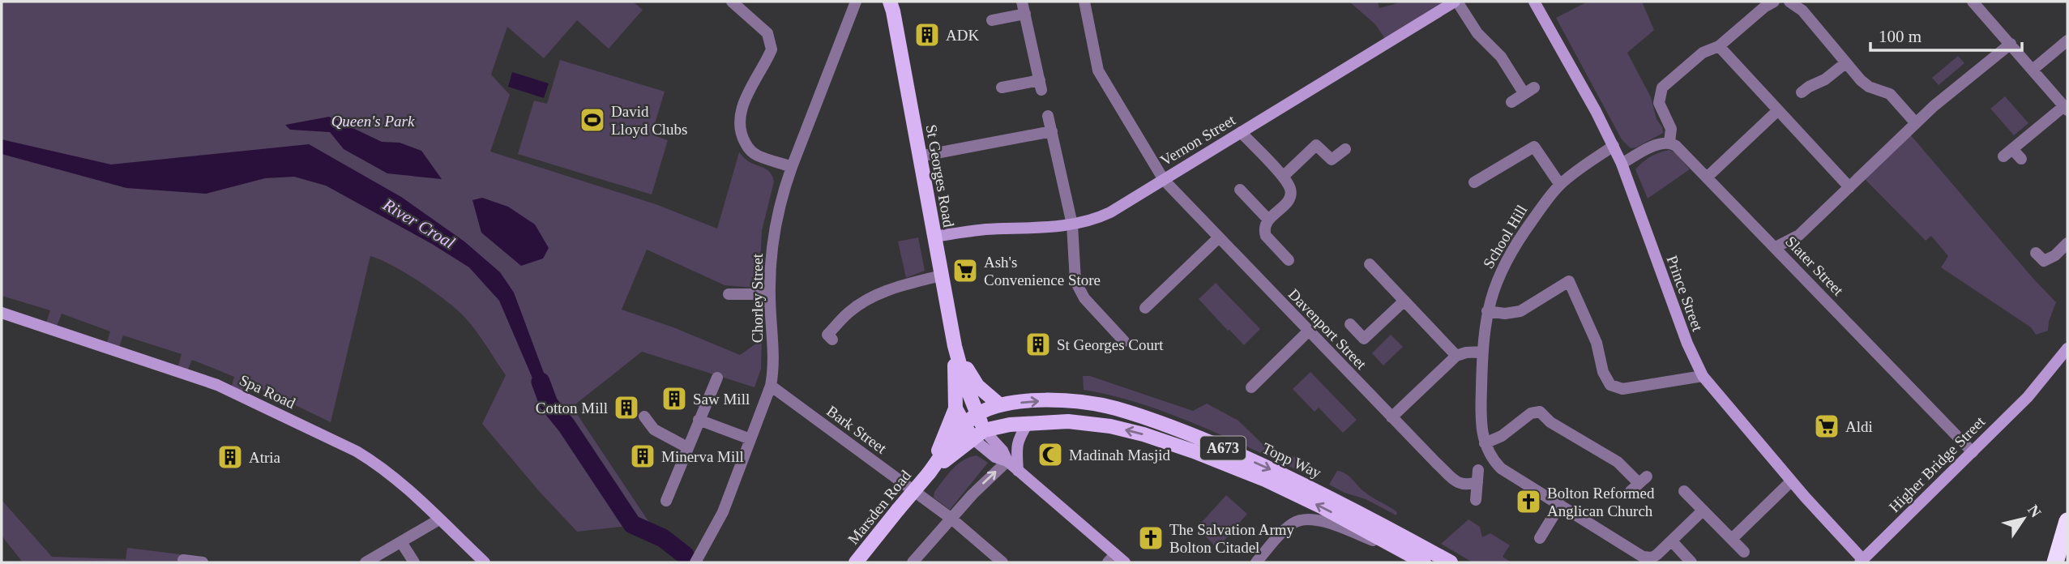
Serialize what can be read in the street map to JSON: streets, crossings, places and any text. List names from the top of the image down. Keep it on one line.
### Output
{"streets":{"main road":["St Georges Road","A673","Topp Way","Marsden Road"],"street":["Vernon Street","School Hill","Slater Street","Prince Street","Chorley Street","Davenport Street","Spa Road","Bark Street","Higher Bridge Street"]},"crossings":[["Vernon Street","St Georges Road"],["Vernon Street","Davenport Street"],["St Georges Road","Topp Way"],["St Georges Road","Marsden Road"],["School Hill","Prince Street"],["Slater Street","Higher Bridge Street"],["Prince Street","Higher Bridge Street"],["Chorley Street","Bark Street"],["Topp Way","Marsden Road"]],"water":["River Croal"],"parks":["Queen's Park"],"places":{"building":["ADK","St Georges Court","Saw Mill","Cotton Mill","Minerva Mill","Atria"],"sports":["David Lloyd Clubs"],"supermarket":["Ash's Convenience Store","Aldi"],"mosque":["Madinah Masjid"],"church":["Bolton Reformed Anglican Church","The Salvation Army Bolton Citadel"]},"scale_bar":"100 m","north":"top right"}
